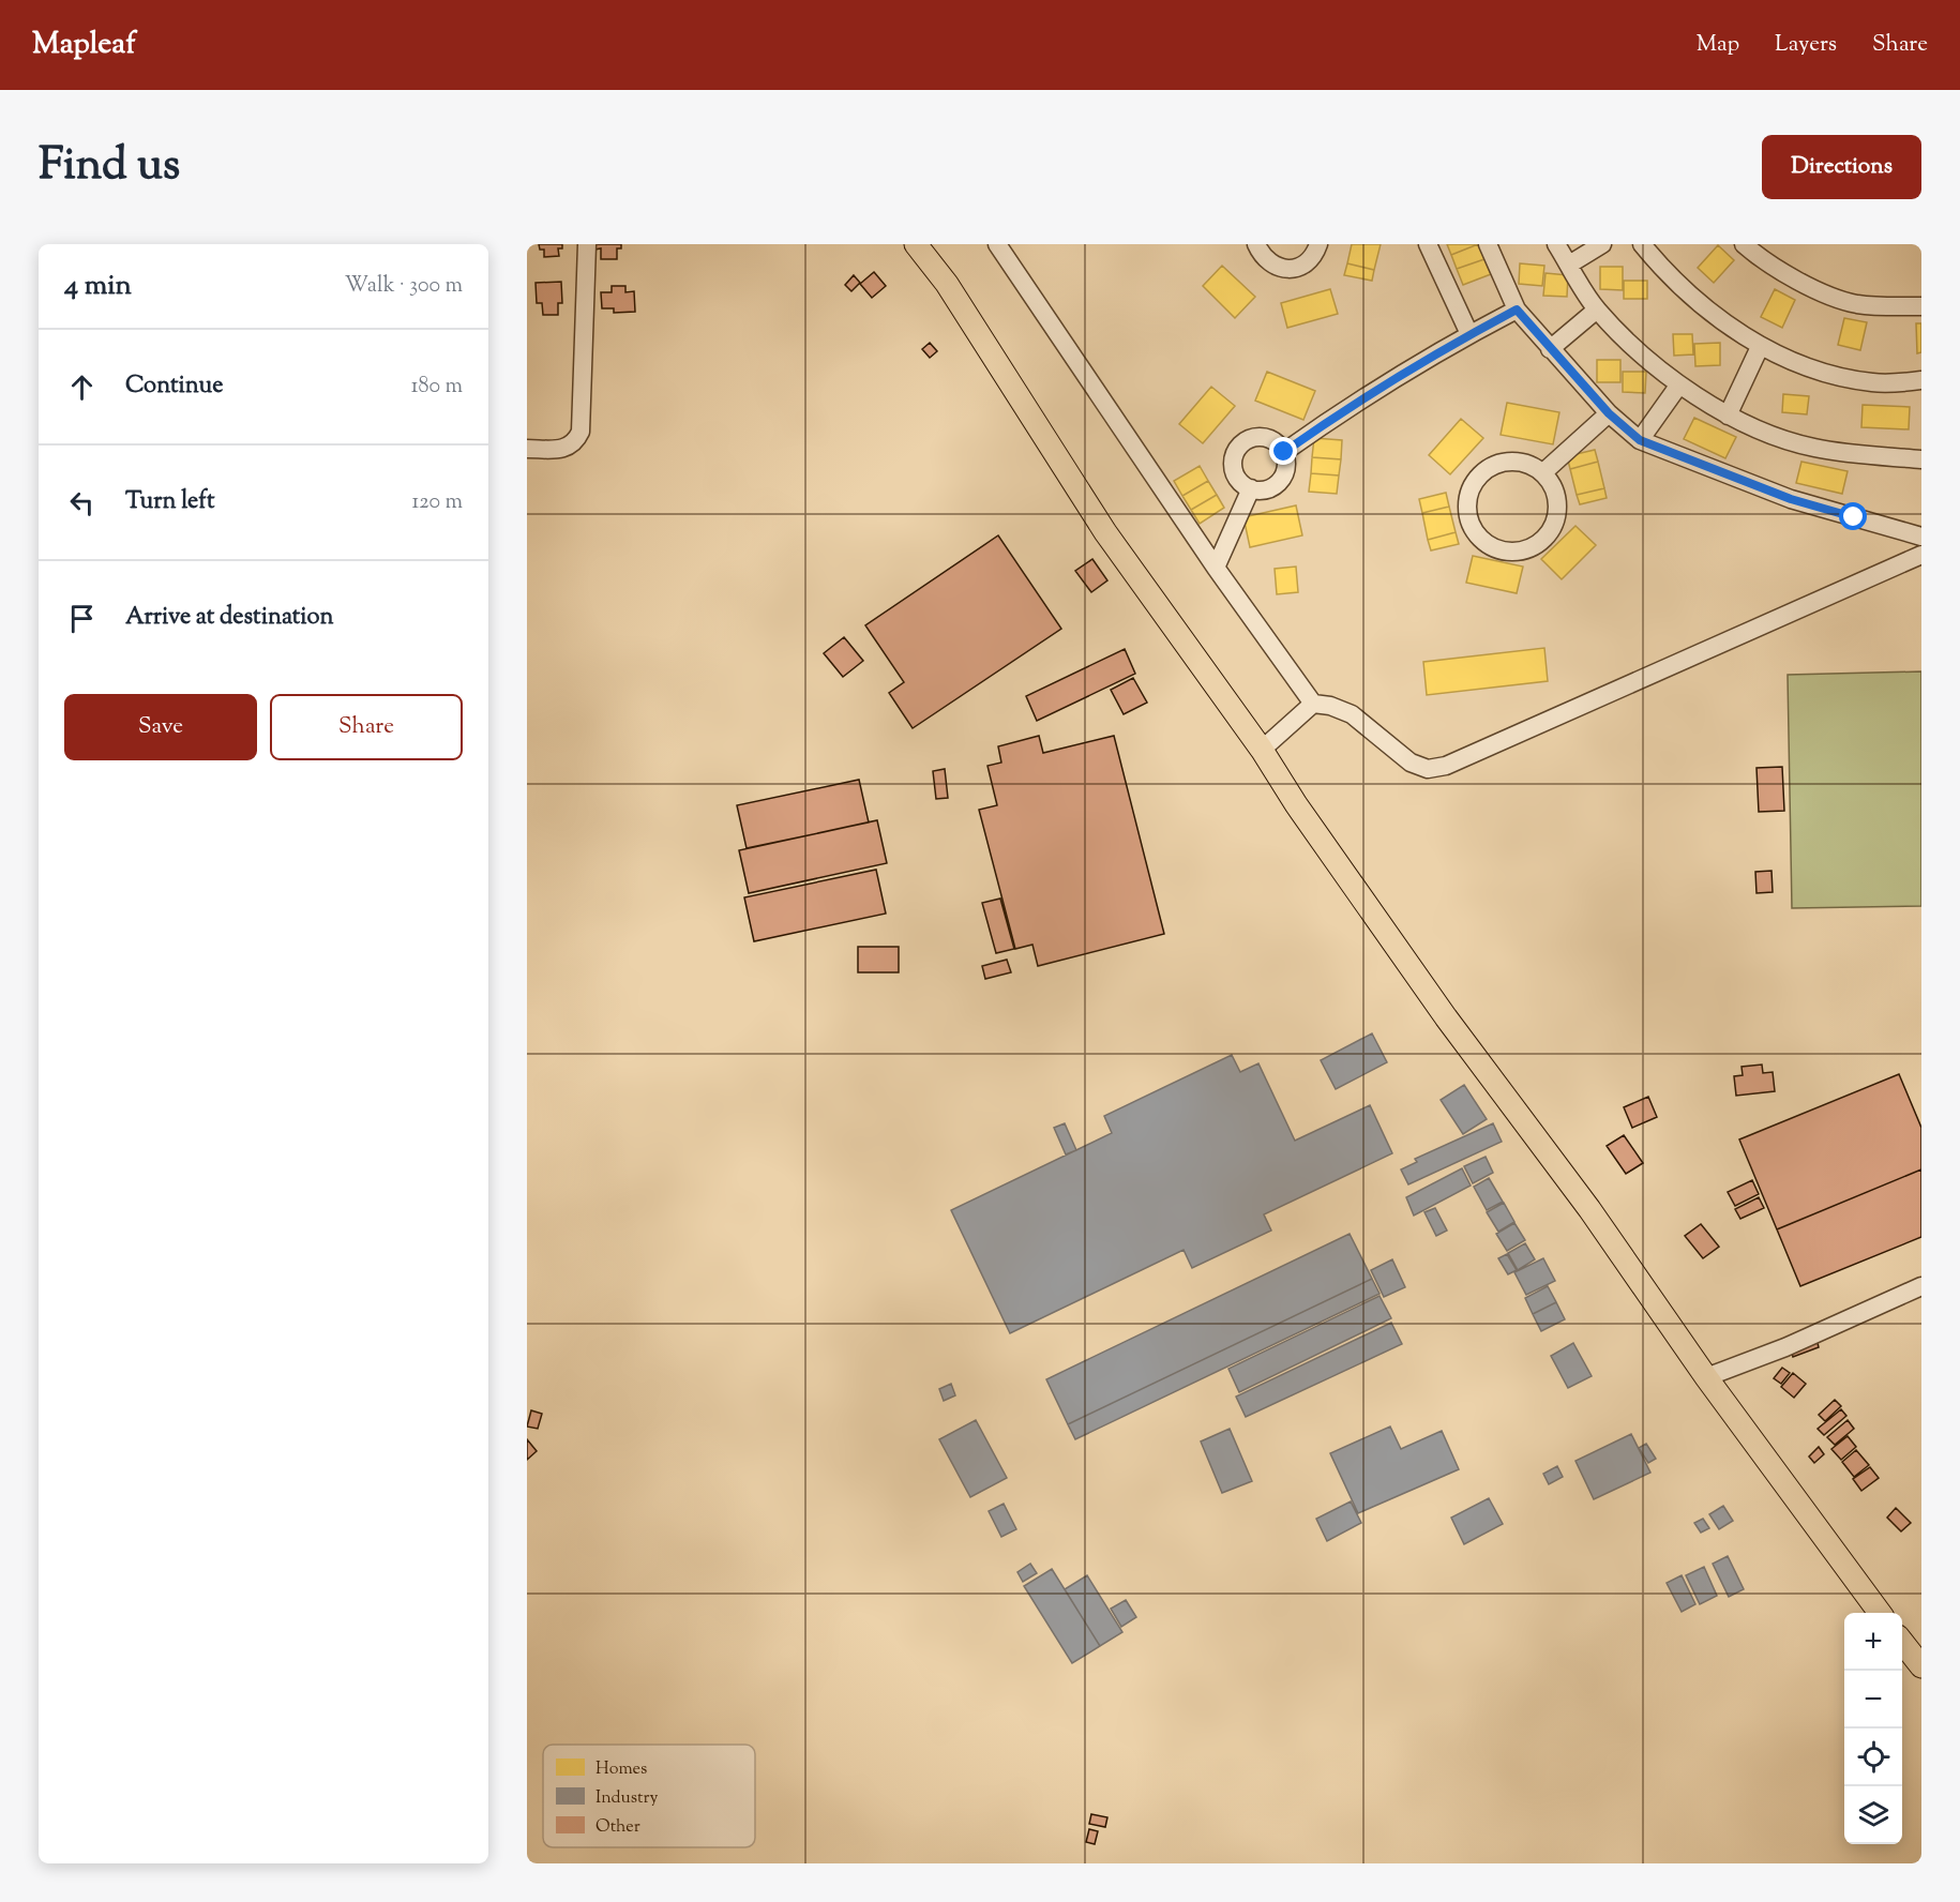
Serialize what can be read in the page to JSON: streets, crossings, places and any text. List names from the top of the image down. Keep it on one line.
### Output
{"legend":["Homes","Industry","Other"],"page":{"header":"Mapleaf","nav":["Map","Layers","Share"],"title":"Find us","buttons":["Directions",["Save","Share"]],"heading":["4 min","Walk · 300 m"],"list":[["Continue","180 m"],["Turn left","120 m"],"Arrive at destination"],"map_buttons":["+","−"]}}
